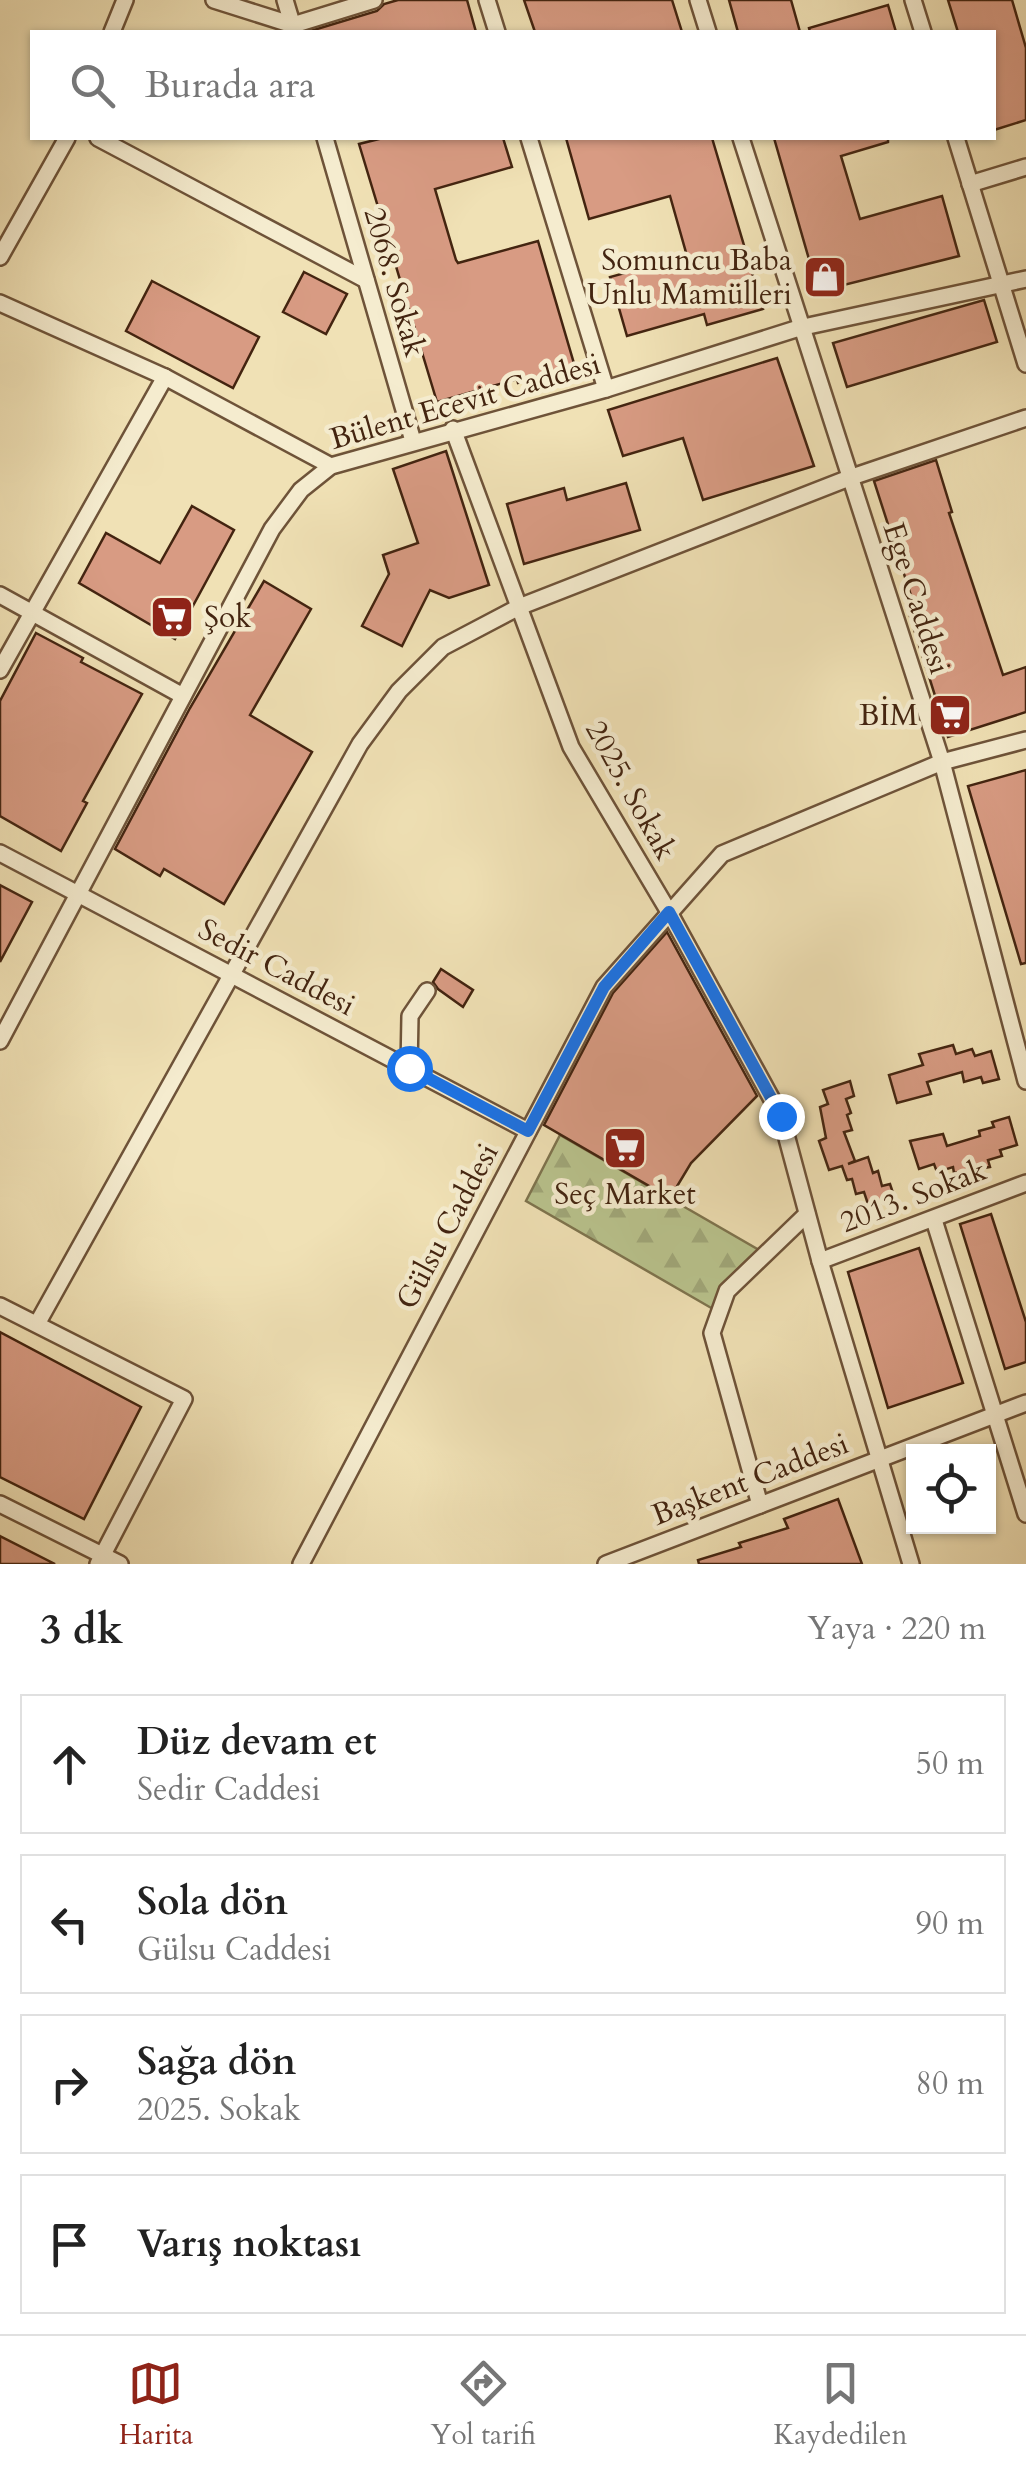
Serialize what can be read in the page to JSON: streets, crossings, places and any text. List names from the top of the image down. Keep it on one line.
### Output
{"streets":{"street":["2068. Sokak","Bülent Ecevit Caddesi","Ege Caddesi","2025. Sokak","Sedir Caddesi","2013. Sokak","Gülsu Caddesi","Başkent Caddesi"]},"crossings":[["2068. Sokak","Bülent Ecevit Caddesi"],["Bülent Ecevit Caddesi","Ege Caddesi"],["Bülent Ecevit Caddesi","2025. Sokak"],["Bülent Ecevit Caddesi","Sedir Caddesi"],["Ege Caddesi","Gülsu Caddesi"],["2025. Sokak","2013. Sokak"],["2025. Sokak","Gülsu Caddesi"],["2025. Sokak","Başkent Caddesi"],["Sedir Caddesi","Gülsu Caddesi"]],"places":{"shop":["Somuncu Baba Unlu Mamülleri"],"supermarket":["Şok","BİM","Seç Market"]},"page":{"search":"Burada ara","heading":["3 dk","Yaya · 220 m"],"list":[["Düz devam et","Sedir Caddesi","50 m"],["Sola dön","Gülsu Caddesi","90 m"],["Sağa dön","2025. Sokak","80 m"],"Varış noktası"],"nav":["Harita","Yol tarifi","Kaydedilen"]}}
